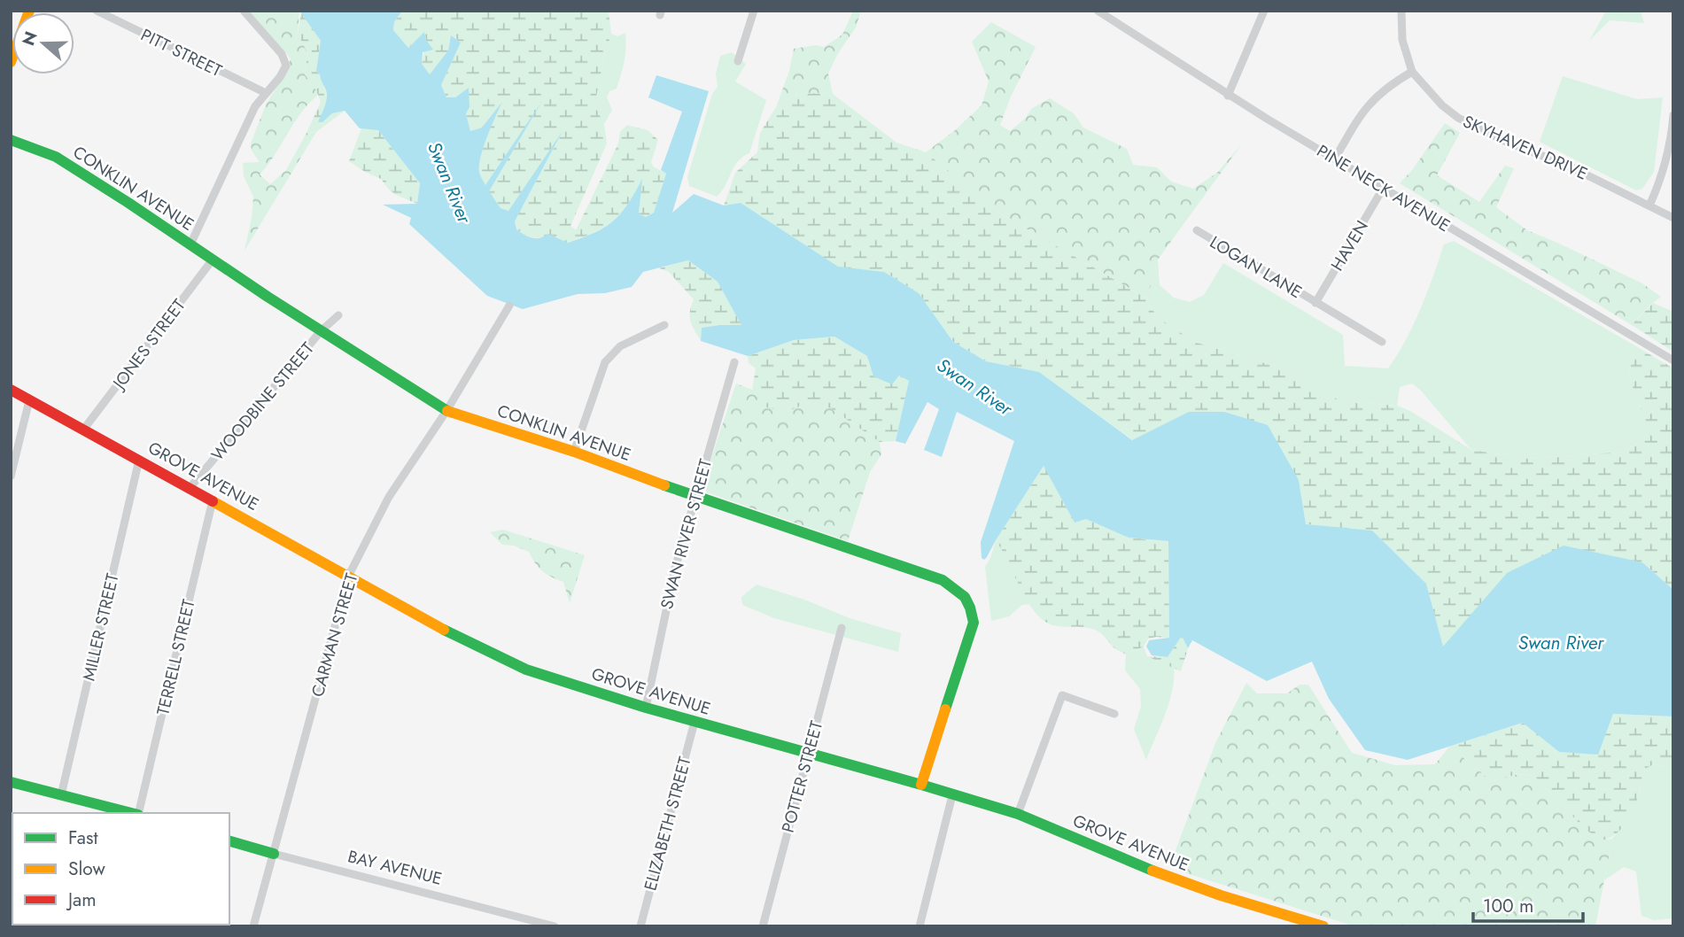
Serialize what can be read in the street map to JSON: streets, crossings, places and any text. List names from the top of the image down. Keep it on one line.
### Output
{"streets":{"street":["PITT STREET","SKYHAVEN DRIVE","CONKLIN AVENUE","PINE NECK AVENUE","HAVEN","LOGAN LANE","JONES STREET","WOODBINE STREET","GROVE AVENUE","SWAN RIVER STREET","MILLER STREET","CARMAN STREET","TERRELL STREET","POTTER STREET","ELIZABETH STREET","BAY AVENUE"]},"crossings":[["CONKLIN AVENUE","JONES STREET"],["CONKLIN AVENUE","WOODBINE STREET"],["CONKLIN AVENUE","GROVE AVENUE"],["CONKLIN AVENUE","SWAN RIVER STREET"],["CONKLIN AVENUE","CARMAN STREET"],["PINE NECK AVENUE","HAVEN"],["HAVEN","LOGAN LANE"],["JONES STREET","GROVE AVENUE"],["WOODBINE STREET","GROVE AVENUE"],["GROVE AVENUE","SWAN RIVER STREET"],["GROVE AVENUE","MILLER STREET"],["GROVE AVENUE","CARMAN STREET"],["GROVE AVENUE","TERRELL STREET"],["GROVE AVENUE","POTTER STREET"],["GROVE AVENUE","ELIZABETH STREET"],["CARMAN STREET","BAY AVENUE"]],"water":["Swan River"],"legend":["Fast","Slow","Jam"],"scale_bar":"100 m","north":"left"}
